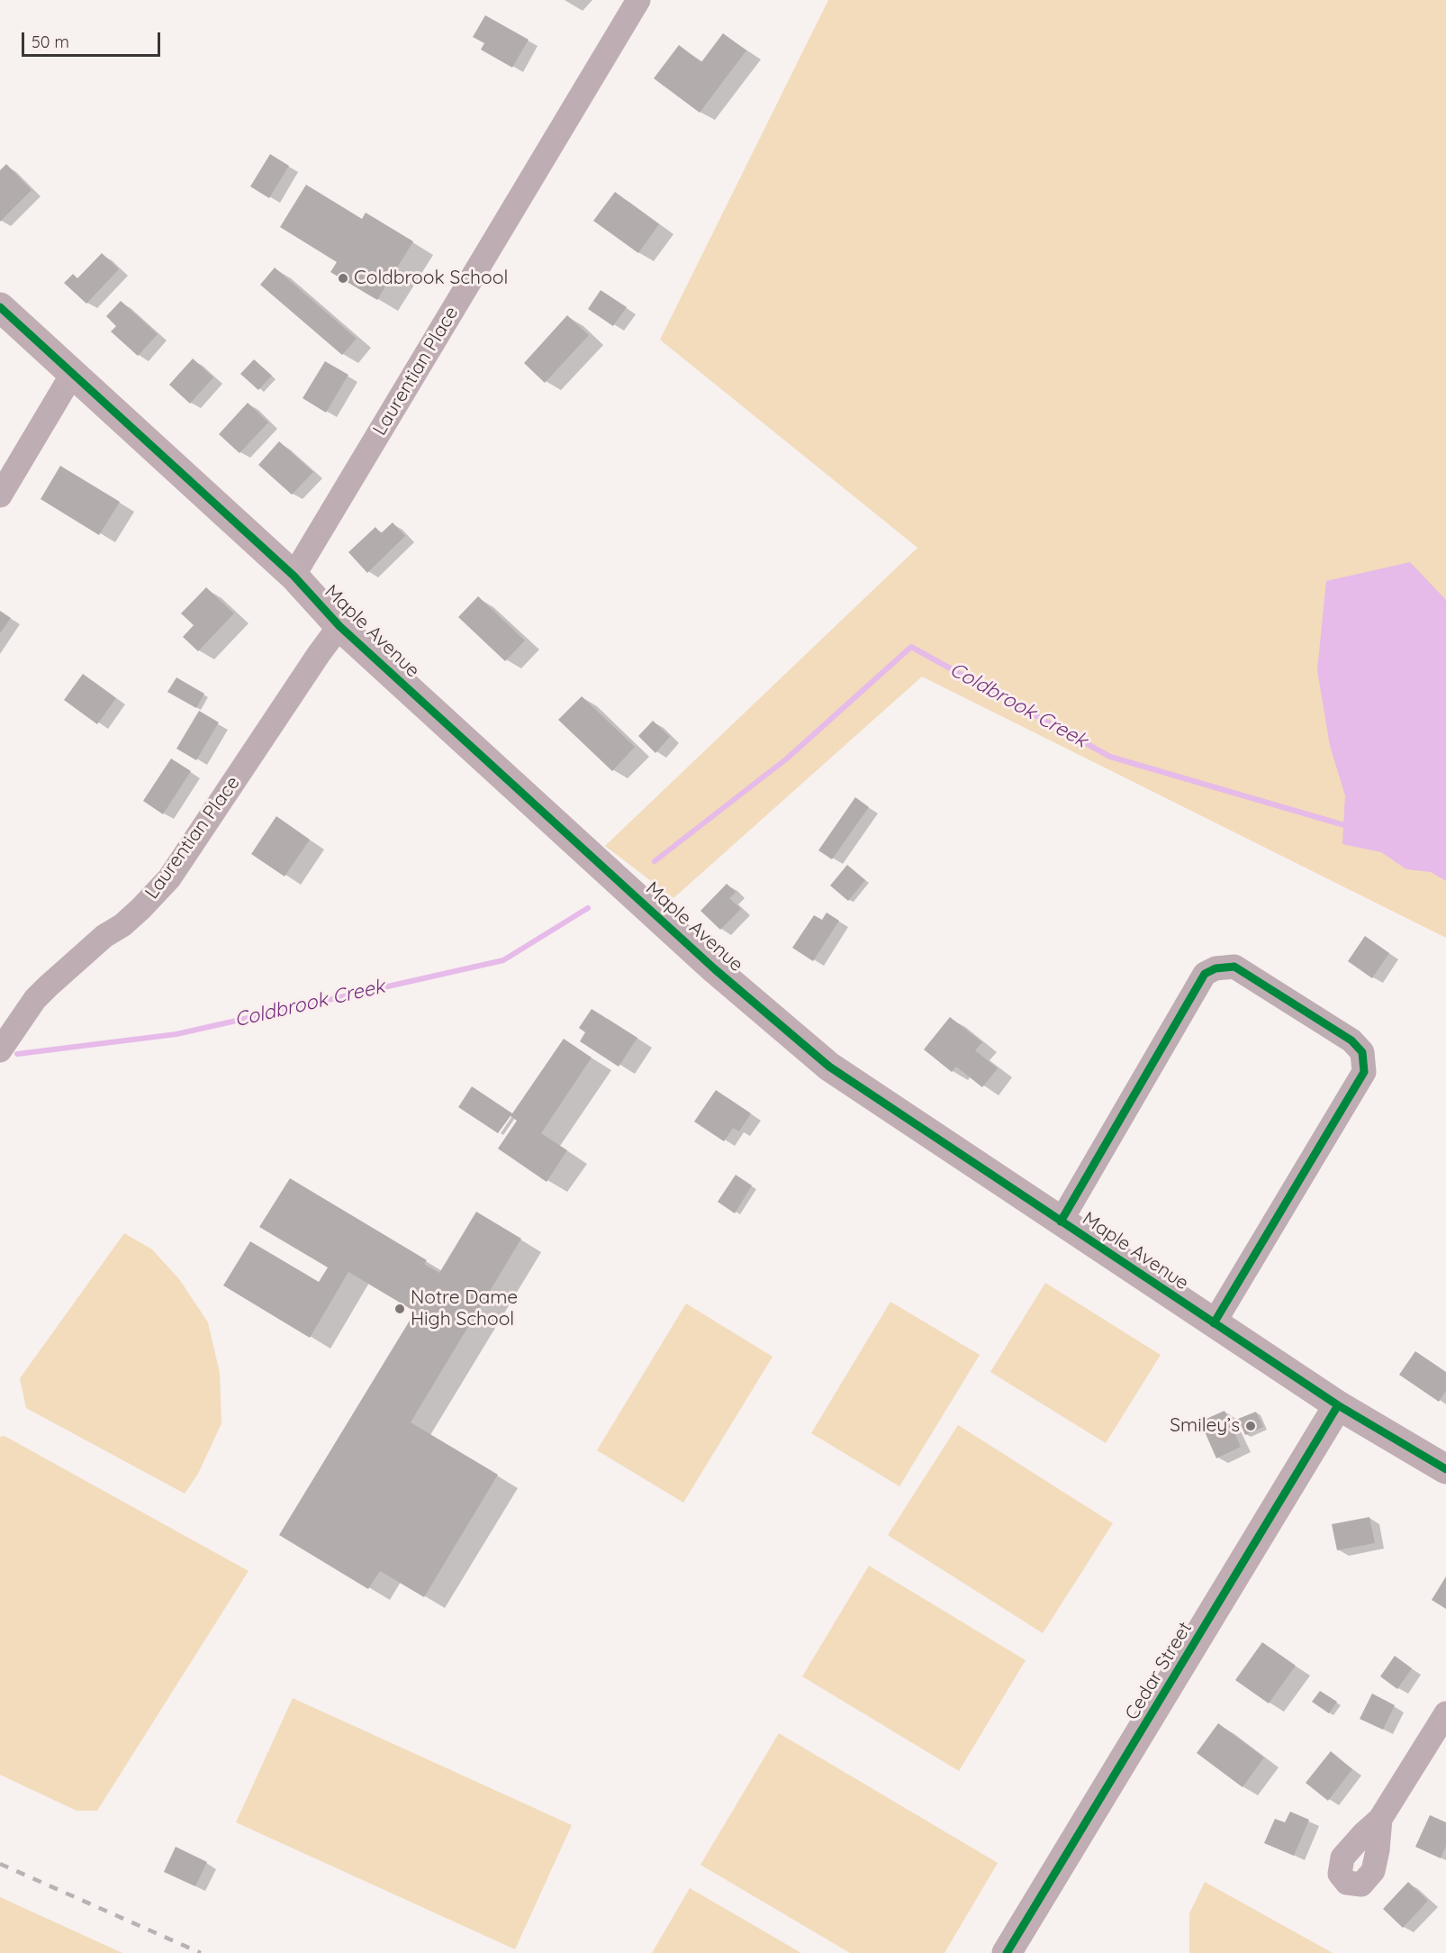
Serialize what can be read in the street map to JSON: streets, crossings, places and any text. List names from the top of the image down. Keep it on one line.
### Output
{"streets":{"main road":["Maple Avenue","Cedar Street"],"street":["Laurentian Place"]},"crossings":[["Laurentian Place","Maple Avenue"],["Maple Avenue","Cedar Street"]],"water":["Coldbrook Creek"],"places":["Coldbrook School","Notre Dame High School","Smiley’s"],"scale_bar":"50 m"}
